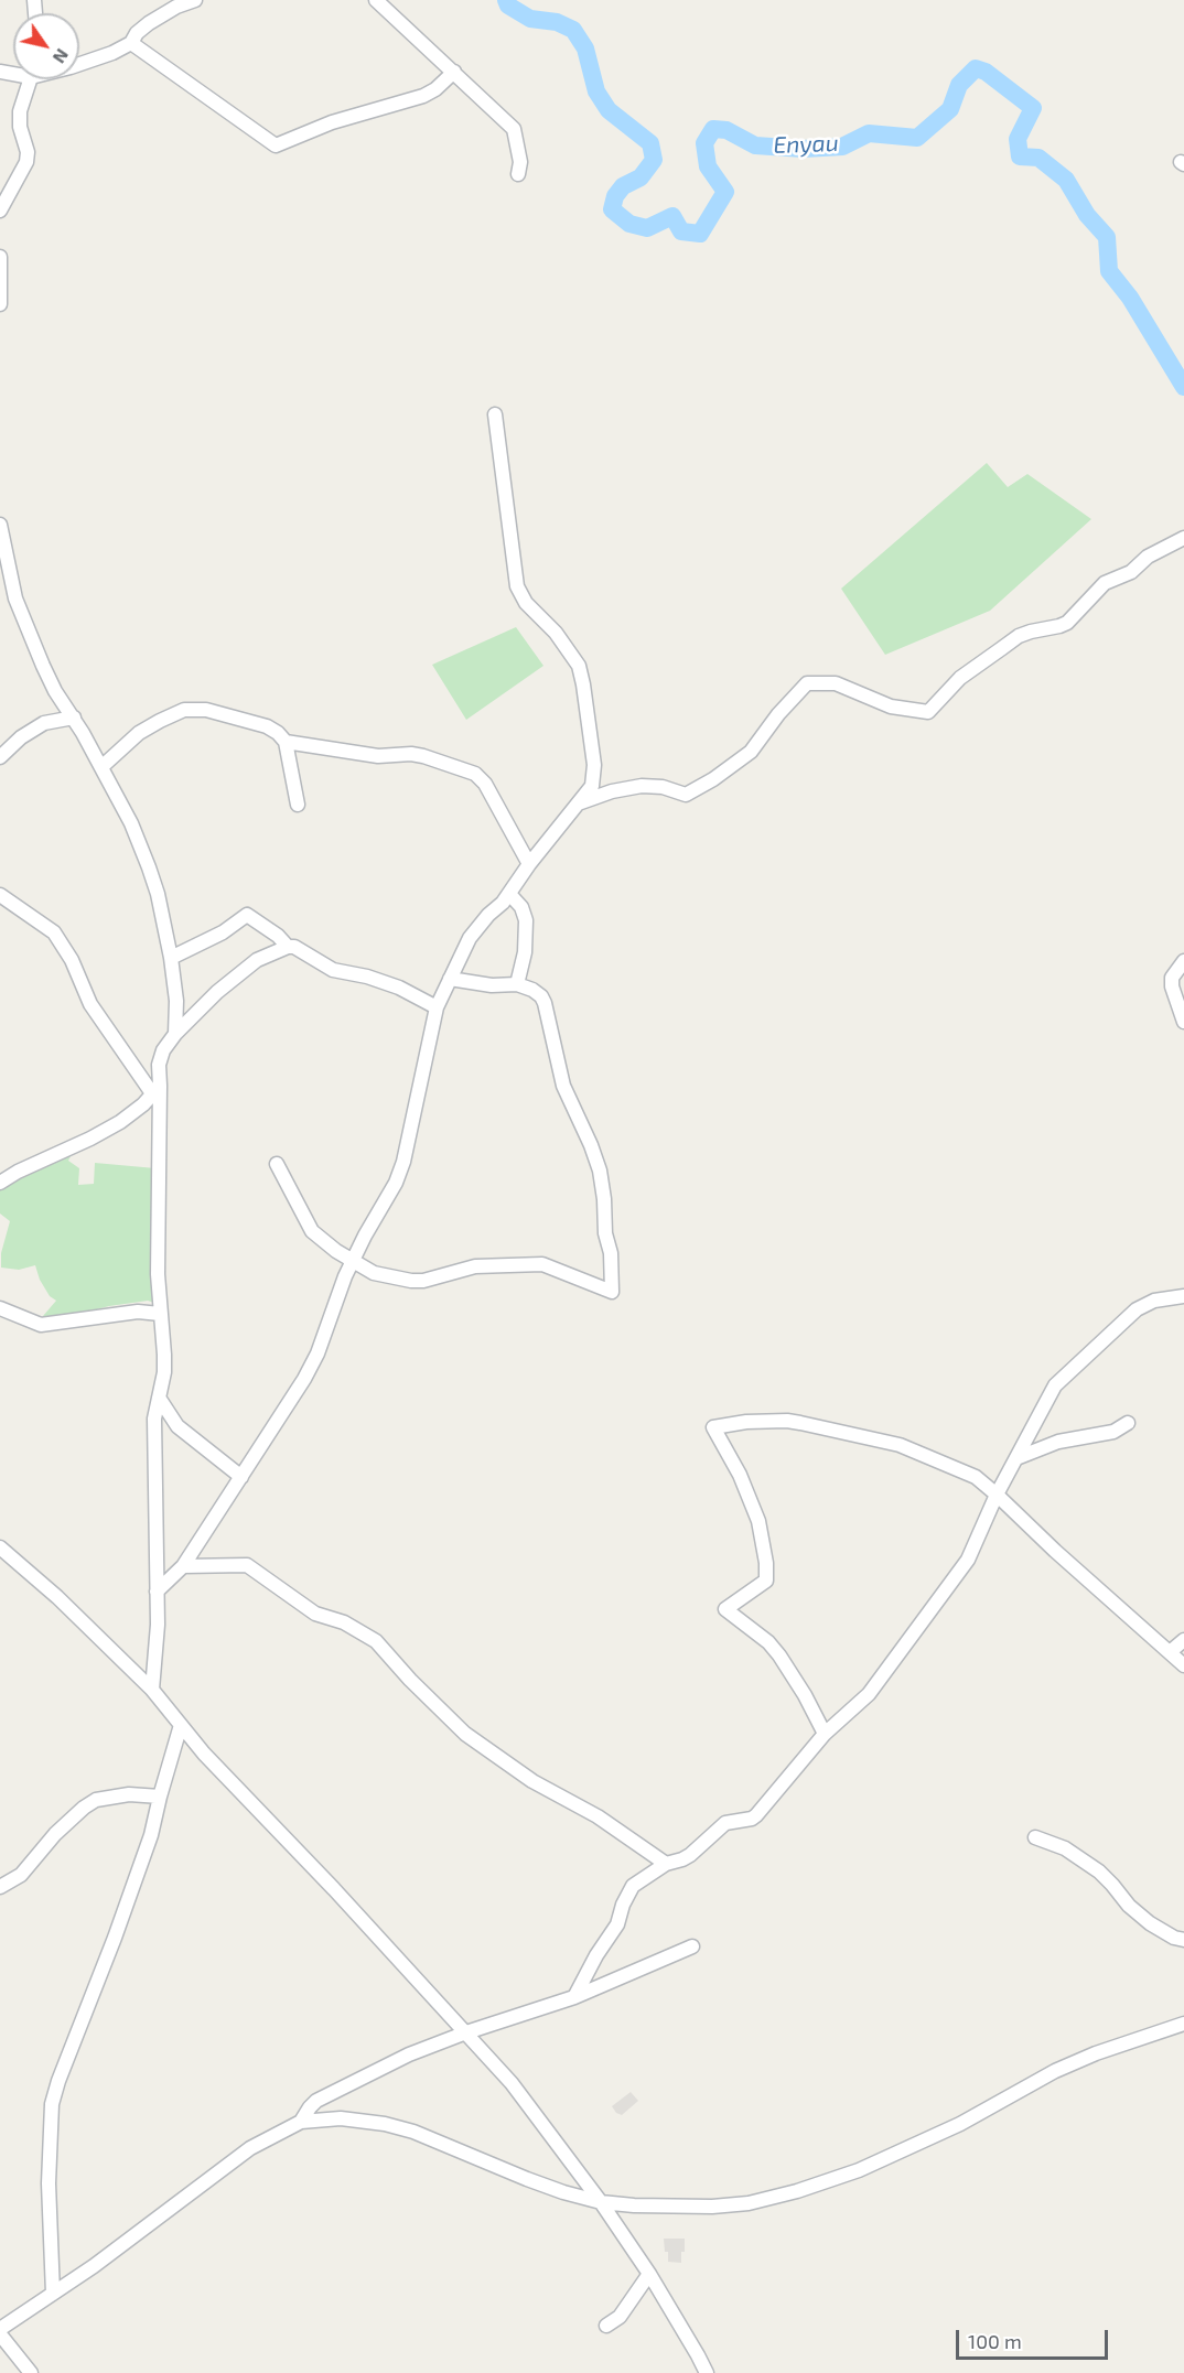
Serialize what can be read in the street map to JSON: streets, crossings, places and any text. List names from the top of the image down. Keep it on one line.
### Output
{"water":["Enyau"],"scale_bar":"100 m","north":"bottom right"}
